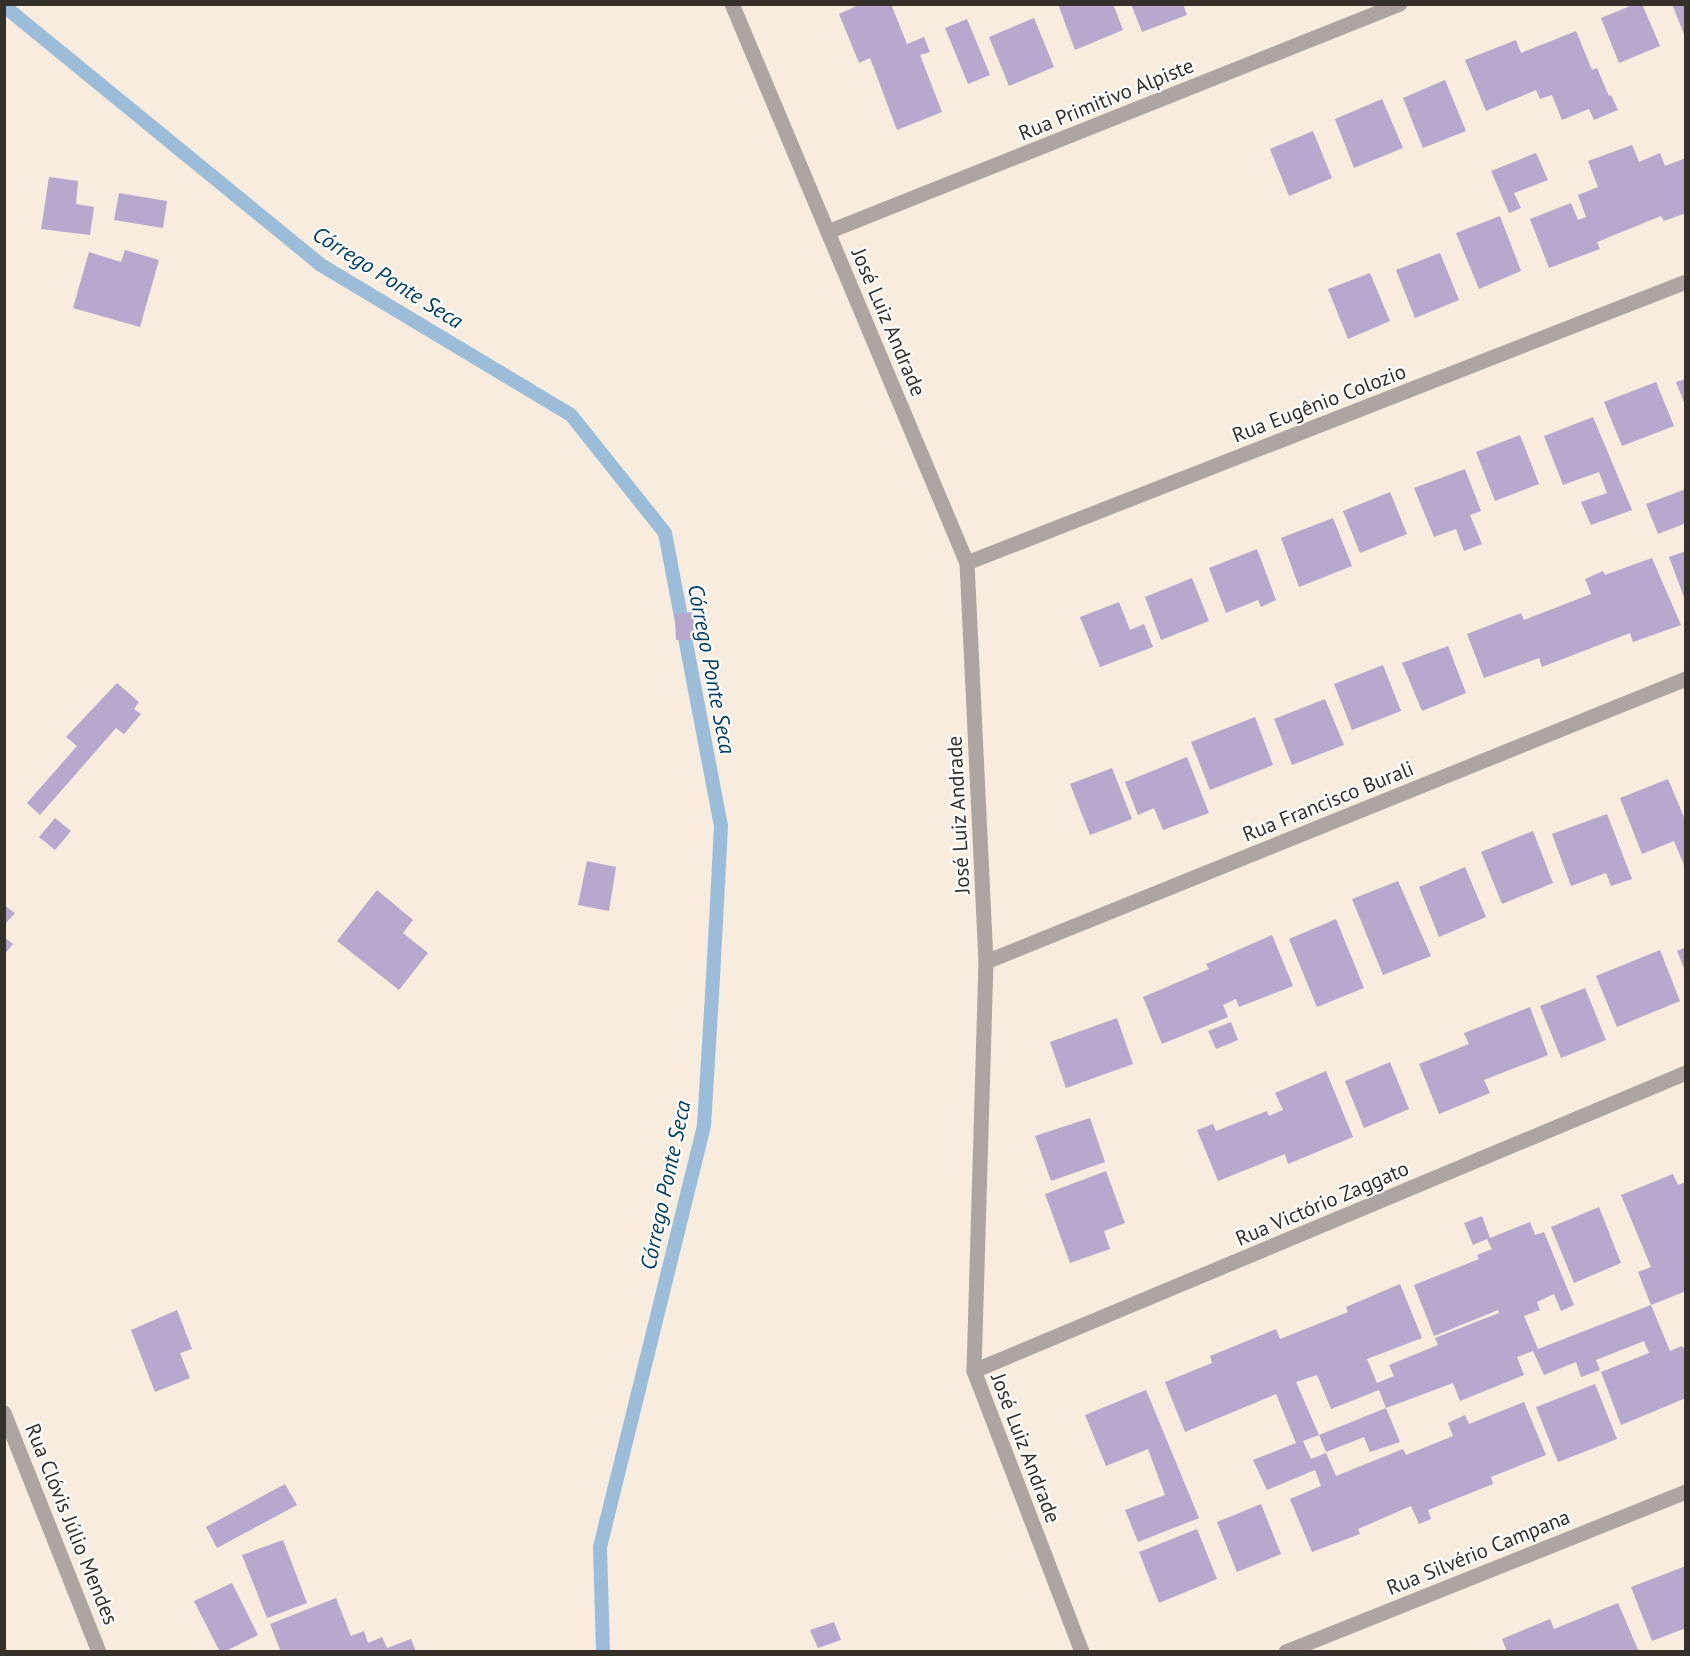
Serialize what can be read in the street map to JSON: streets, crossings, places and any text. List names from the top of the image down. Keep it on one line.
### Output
{"streets":{"street":["Rua Primitivo Alpiste","José Luiz Andrade","Rua Eugênio Colozio","Rua Francisco Burali","Rua Victório Zaggato","Rua Clóvis Júlio Mendes","Rua Silvério Campana"]},"crossings":[["Rua Primitivo Alpiste","José Luiz Andrade"],["José Luiz Andrade","Rua Eugênio Colozio"],["José Luiz Andrade","Rua Francisco Burali"],["José Luiz Andrade","Rua Victório Zaggato"]],"water":["Córrego Ponte Seca"]}
